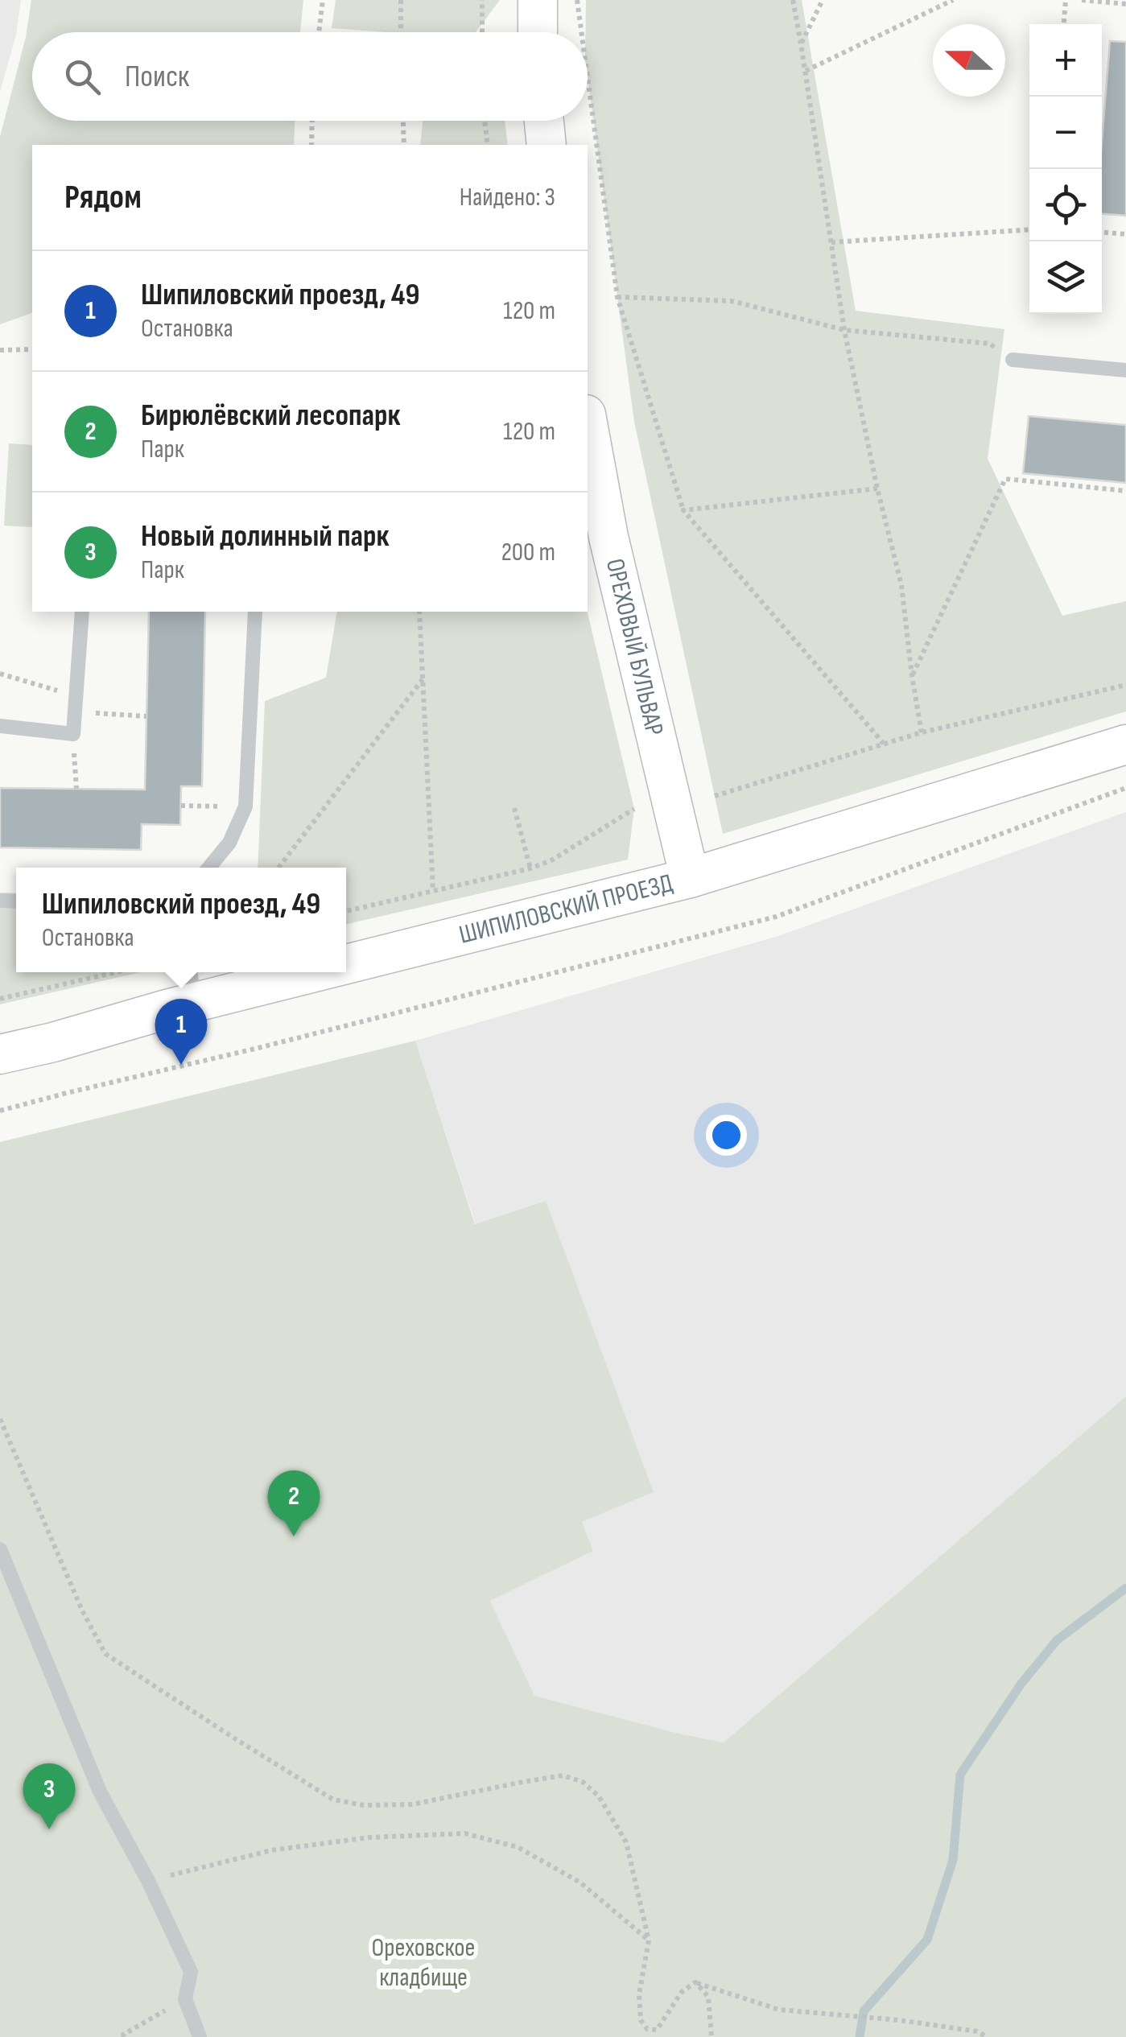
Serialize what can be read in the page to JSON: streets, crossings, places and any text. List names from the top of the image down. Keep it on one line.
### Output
{"streets":{"main road":["ОРЕХОВЫЙ БУЛЬВАР","ШИПИЛОВСКИЙ ПРОЕЗД"]},"crossings":[["ОРЕХОВЫЙ БУЛЬВАР","ШИПИЛОВСКИЙ ПРОЕЗД"]],"parks":["Ореховское кладбище"],"north":"left","page":{"map_buttons":["+","−"],"search":"Поиск","heading":["Рядом","Найдено: 3"],"list":[{"mark":"1","name":"Шипиловский проезд, 49","note":"Остановка","value":"120 m"},{"mark":"2","name":"Бирюлёвский лесопарк","note":"Парк","value":"120 m"},{"mark":"3","name":"Новый долинный парк","note":"Парк","value":"200 m"}],"popup":["Шипиловский проезд, 49","Остановка"],"pins":["1","2","3"]}}
